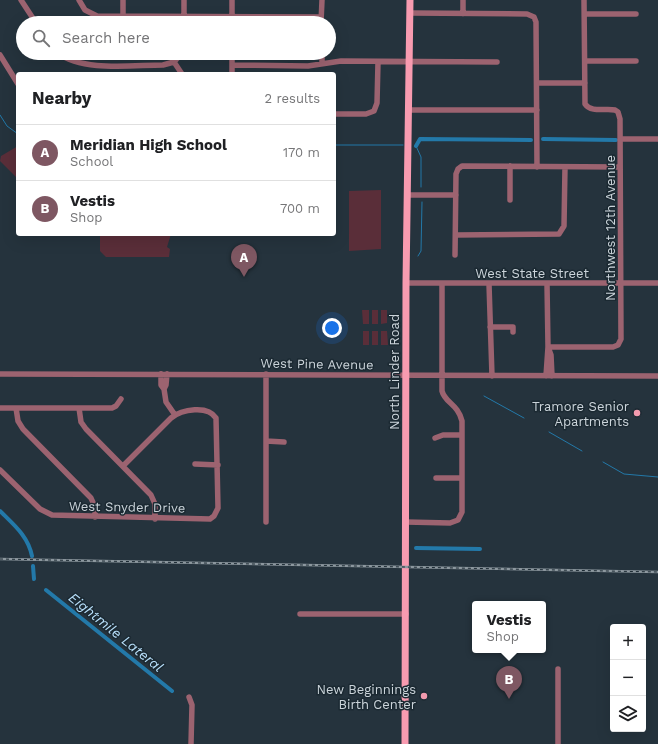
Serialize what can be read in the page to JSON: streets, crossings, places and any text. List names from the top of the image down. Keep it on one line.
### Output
{"streets":{"main road":["North Linder Road"],"street":["Northwest 12th Avenue","West State Street","West Pine Avenue","West Snyder Drive"]},"crossings":[["Northwest 12th Avenue","West State Street"],["West State Street","North Linder Road"],["West Pine Avenue","North Linder Road"]],"water":["Eightmile Lateral"],"places":["Tramore Senior Apartments","New Beginnings Birth Center"],"page":{"search":"Search here","heading":["Nearby","2 results"],"list":[{"mark":"A","name":"Meridian High School","note":"School","value":"170 m"},{"mark":"B","name":"Vestis","note":"Shop","value":"700 m"}],"pins":["A","B"],"popup":["Vestis","Shop"],"map_buttons":["+","−"]}}
